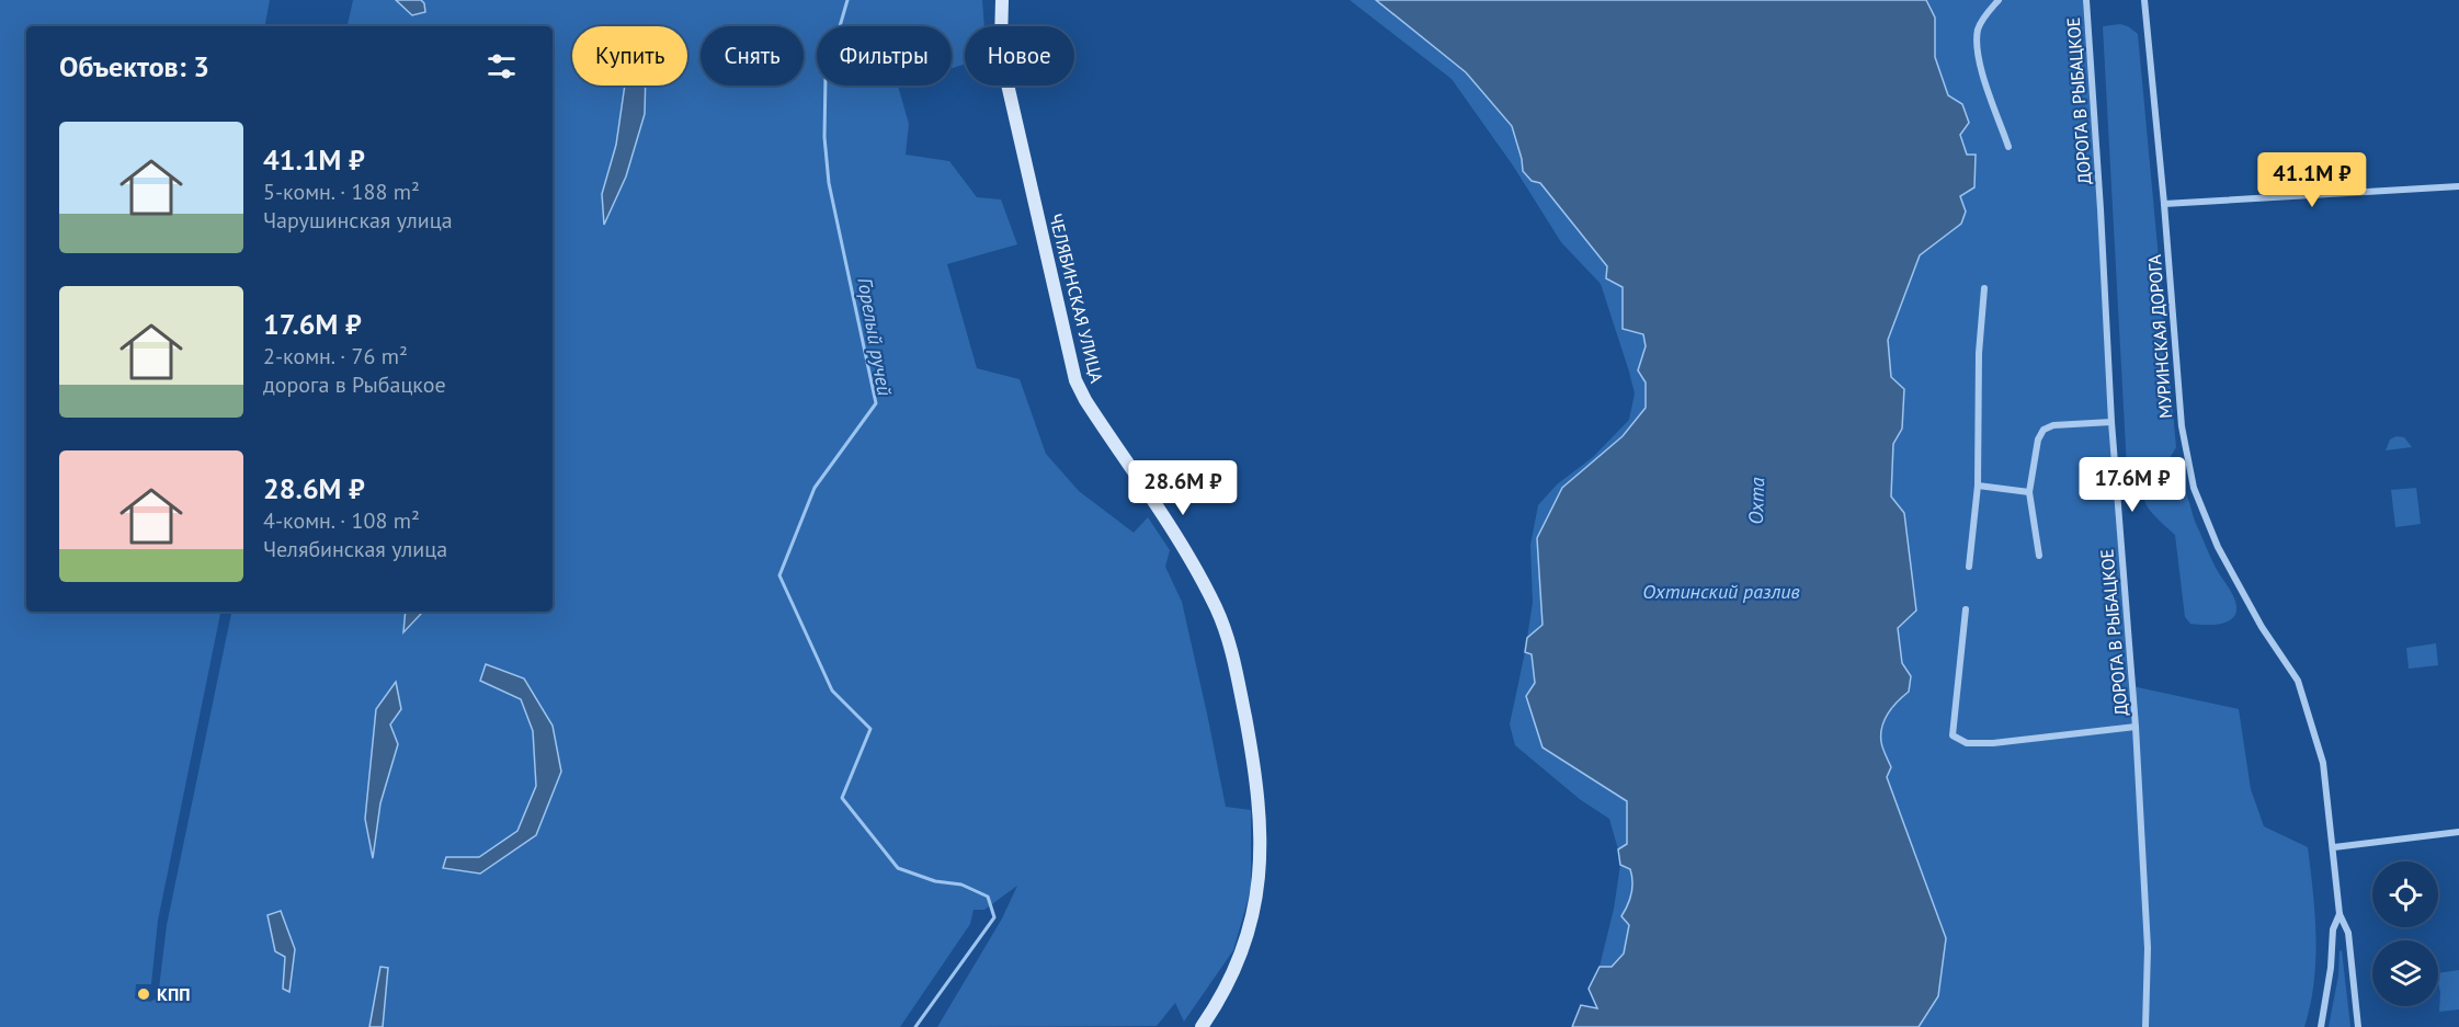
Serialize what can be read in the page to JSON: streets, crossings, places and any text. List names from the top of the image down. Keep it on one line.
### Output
{"streets":{"street":["ДОРОГА В РЫБАЦКОЕ","ЧЕЛЯБИНСКАЯ УЛИЦА","МУРИНСКАЯ ДОРОГА"]},"water":["Горелый ручей","Охта","Охтинский разлив"],"places":["КПП"],"page":{"chip":["Купить","Снять","Фильтры","Новое"],"heading":"Объектов: 3","list":[{"name":"41.1M ₽","note":"5-комн. · 188 m² · Чарушинская улица"},{"name":"17.6M ₽","note":"2-комн. · 76 m² · дорога в Рыбацкое"},{"name":"28.6M ₽","note":"4-комн. · 108 m² · Челябинская улица"}],"price":["41.1M ₽","17.6M ₽","28.6M ₽"]}}
